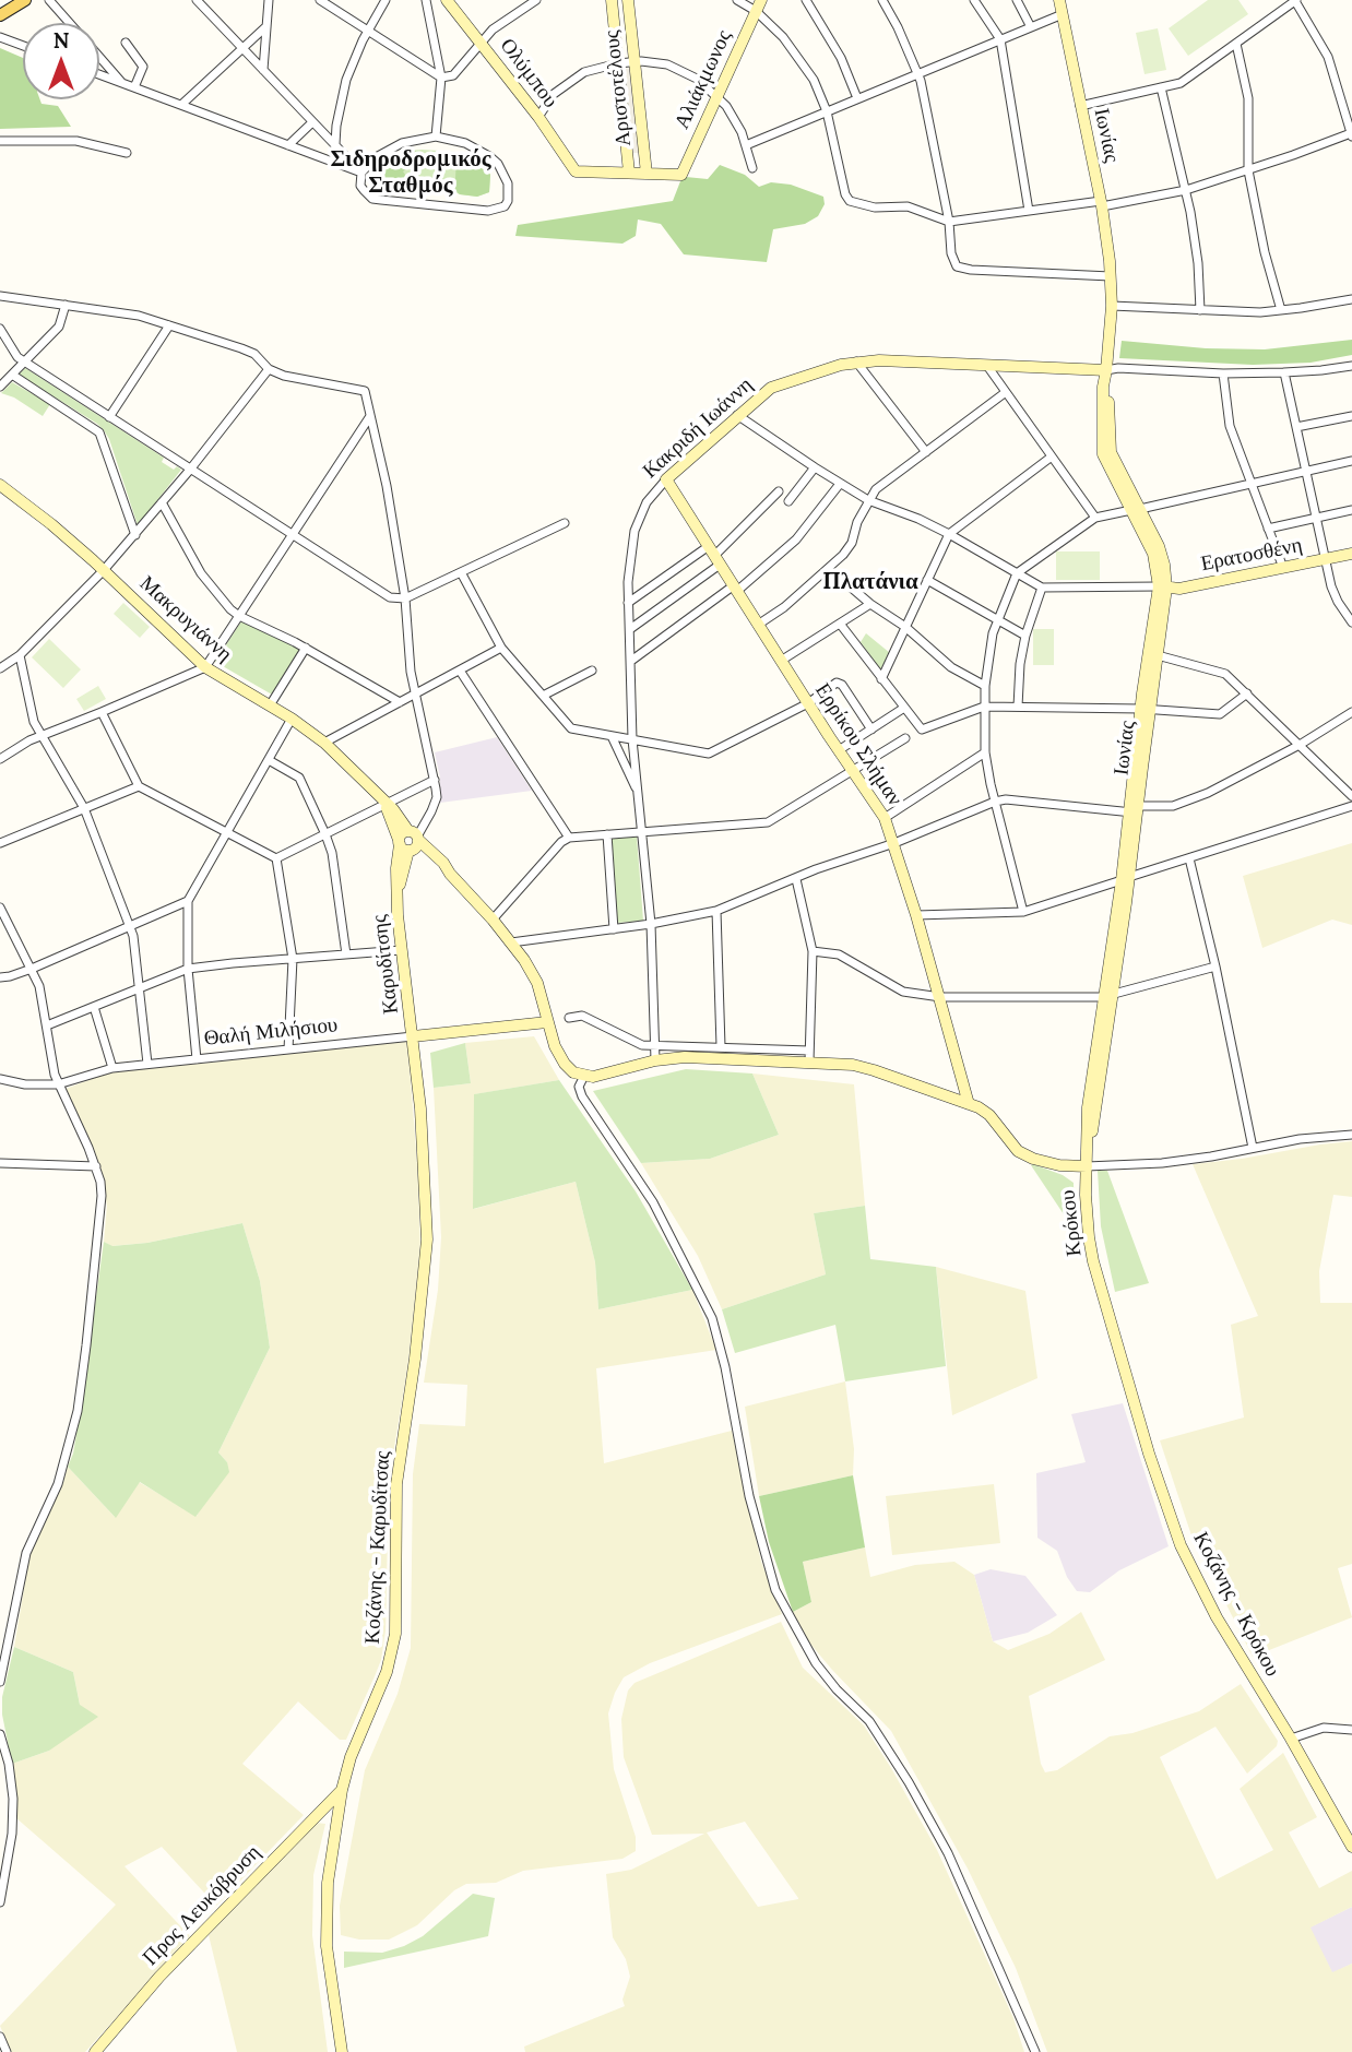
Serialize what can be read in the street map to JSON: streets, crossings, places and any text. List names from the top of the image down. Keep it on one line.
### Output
{"streets":{"street":["Ολύμπου","Αλιάκμωνος","Αριστοτέλους","Ιωνίας","Κακριδή Ιωάννη","Ερατοσθένη","Μακρυγιάννη","Ερρίκου Σλήμαν","Καρυδίτσης","Θαλή Μιλήσιου","Κρόκου","Κοζάνης - Καρυδίτσας","Κοζάνης - Κρόκου","Προς Λευκόβρυση"]},"crossings":[["Ολύμπου","Αριστοτέλους"],["Αλιάκμωνος","Αριστοτέλους"],["Ιωνίας","Κακριδή Ιωάννη"],["Ιωνίας","Ερατοσθένη"],["Ιωνίας","Κρόκου"],["Κακριδή Ιωάννη","Ερρίκου Σλήμαν"],["Μακρυγιάννη","Καρυδίτσης"],["Μακρυγιάννη","Θαλή Μιλήσιου"],["Καρυδίτσης","Θαλή Μιλήσιου"],["Καρυδίτσης","Κοζάνης - Καρυδίτσας"],["Θαλή Μιλήσιου","Κοζάνης - Καρυδίτσας"],["Κρόκου","Κοζάνης - Κρόκου"],["Κοζάνης - Καρυδίτσας","Προς Λευκόβρυση"]],"districts":["Σιδηροδρομικός Σταθμός","Πλατάνια"],"north":"top"}
